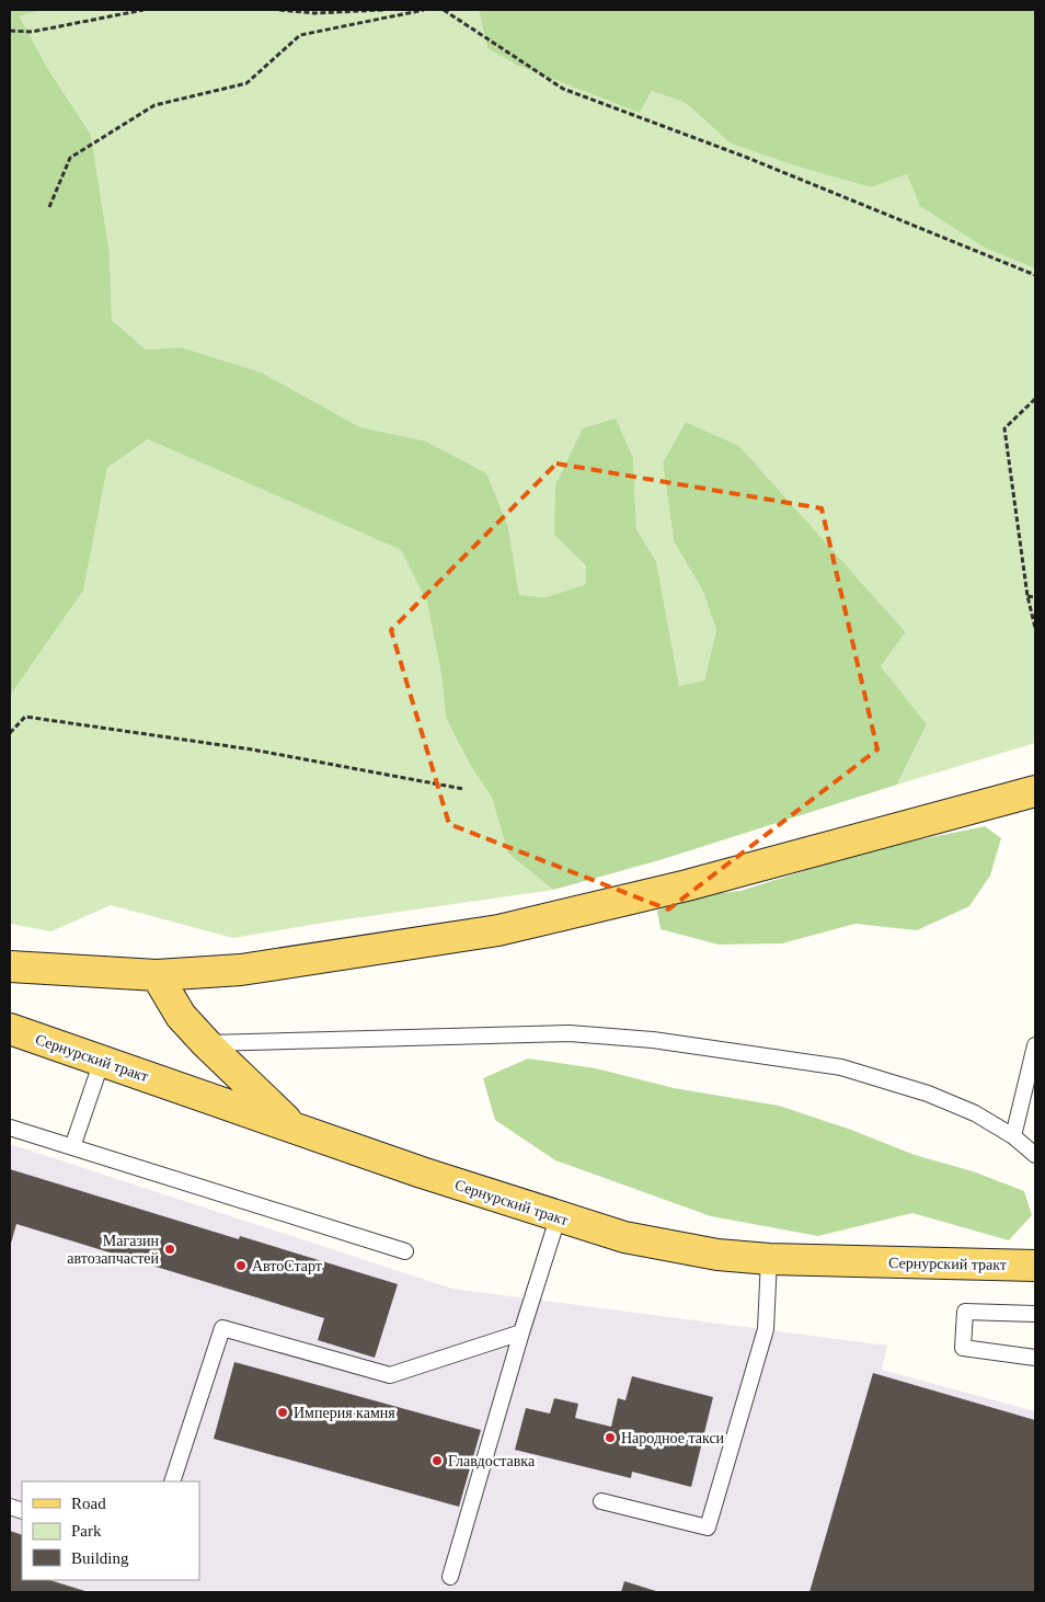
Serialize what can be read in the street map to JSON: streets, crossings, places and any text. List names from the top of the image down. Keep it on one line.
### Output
{"streets":{"main road":["Сернурский тракт"]},"places":["Магазин автозапчастей","АвтоСтарт","Империя камня","Народное такси","Главдоставка"],"legend":["Road","Park","Building"]}
